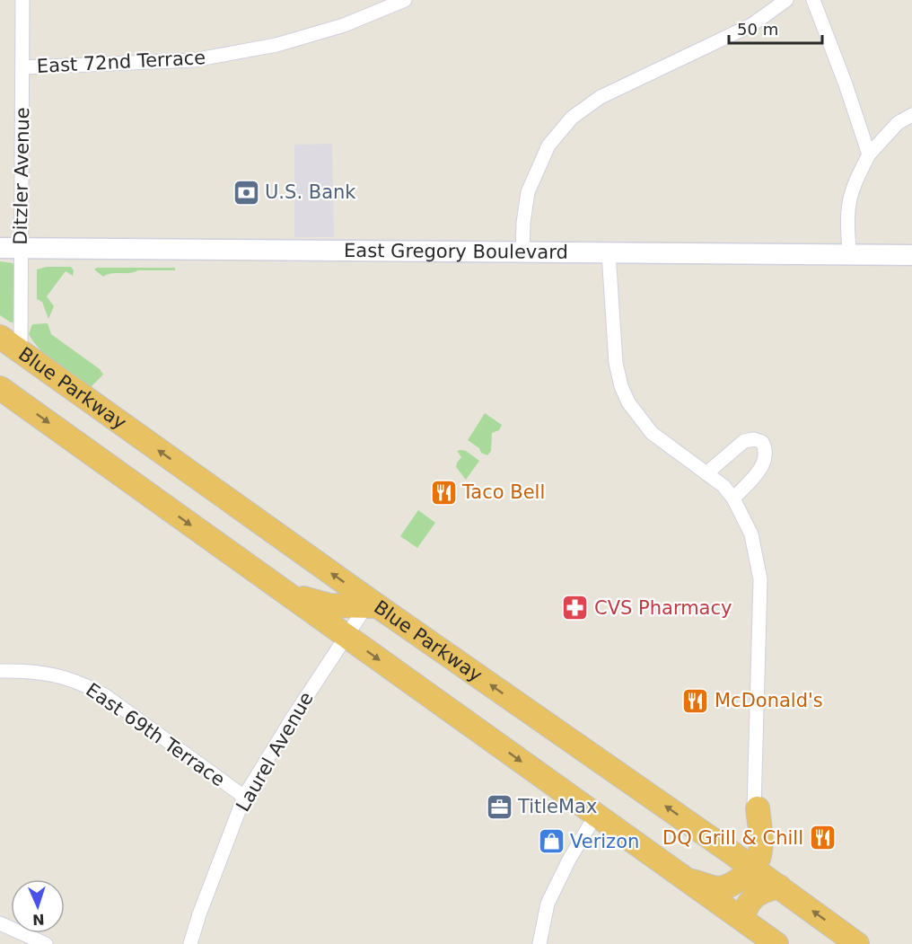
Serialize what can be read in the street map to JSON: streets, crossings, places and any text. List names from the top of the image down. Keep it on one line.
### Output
{"streets":{"highway":["Blue Parkway"],"main road":["East Gregory Boulevard"],"street":["East 72nd Terrace","Ditzler Avenue","East 69th Terrace","Laurel Avenue"]},"crossings":[["East 72nd Terrace","Ditzler Avenue"],["Ditzler Avenue","East Gregory Boulevard"],["Ditzler Avenue","Blue Parkway"],["Blue Parkway","Laurel Avenue"],["East 69th Terrace","Laurel Avenue"]],"places":{"bank":["U.S. Bank"],"restaurant":["Taco Bell","McDonald's","DQ Grill & Chill"],"pharmacy":["CVS Pharmacy"],"office":["TitleMax"],"shop":["Verizon"]},"scale_bar":"50 m","north":"bottom"}
